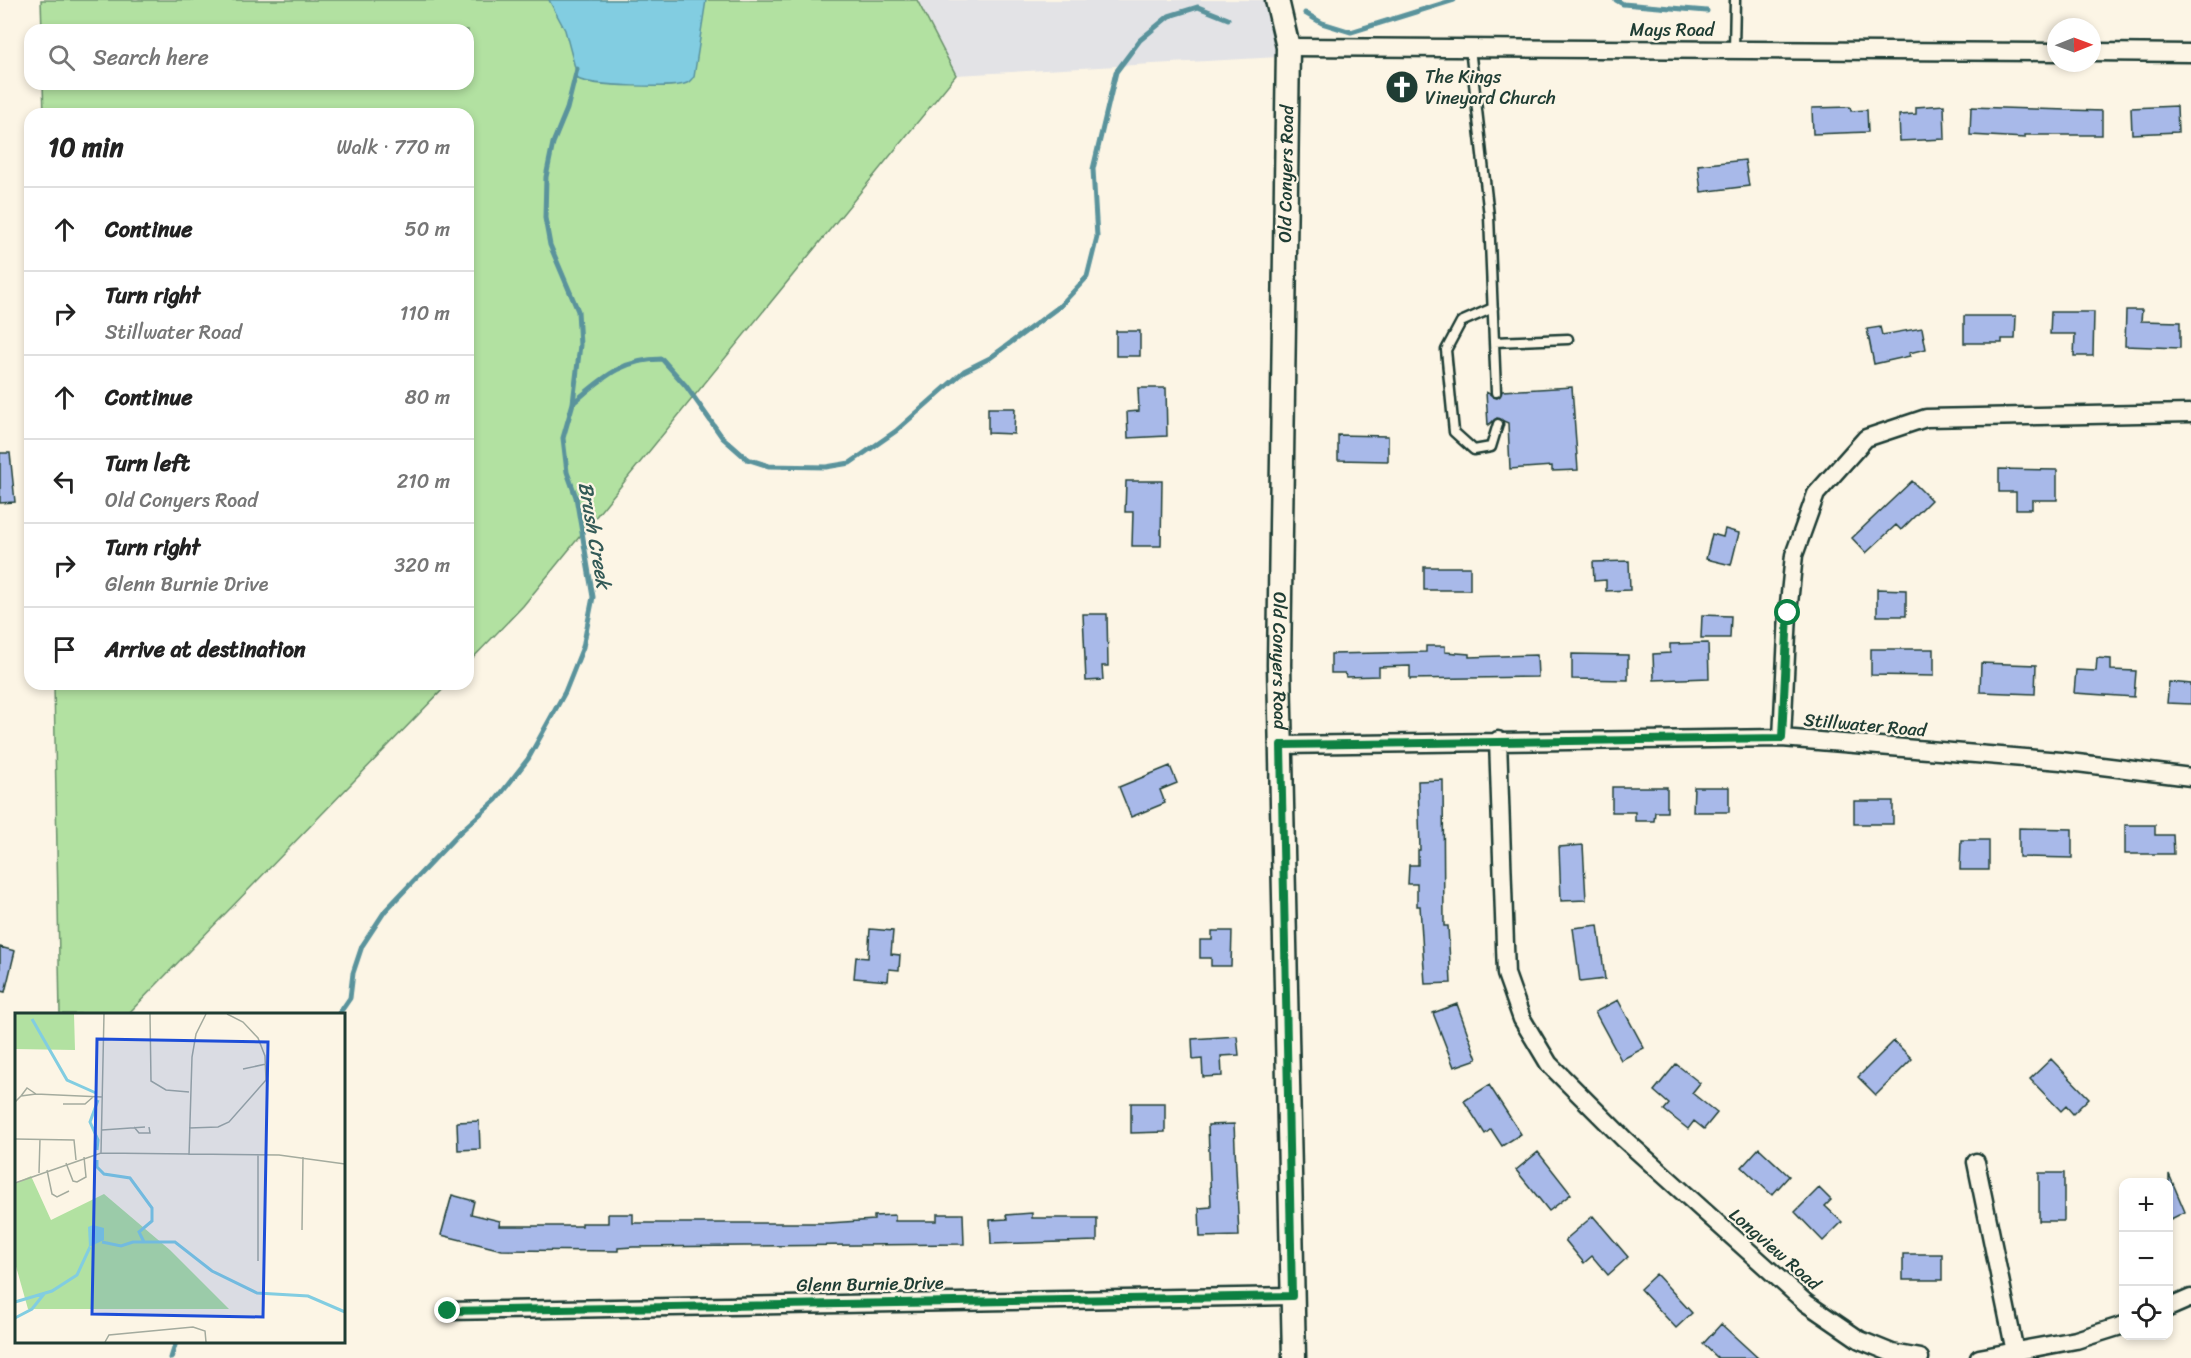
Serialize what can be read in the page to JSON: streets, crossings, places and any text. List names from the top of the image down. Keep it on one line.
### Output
{"streets":{"street":["Mays Road","Old Conyers Road","Stillwater Road","Longview Road","Glenn Burnie Drive"]},"crossings":[["Mays Road","Old Conyers Road"],["Old Conyers Road","Stillwater Road"],["Old Conyers Road","Glenn Burnie Drive"],["Stillwater Road","Longview Road"]],"water":["Brush Creek"],"places":{"church":["The Kings Vineyard Church"]},"north":"right","page":{"search":"Search here","heading":["10 min","Walk · 770 m"],"list":[["Continue","50 m"],["Turn right","Stillwater Road","110 m"],["Continue","80 m"],["Turn left","Old Conyers Road","210 m"],["Turn right","Glenn Burnie Drive","320 m"],"Arrive at destination"],"map_buttons":["+","−"]}}
